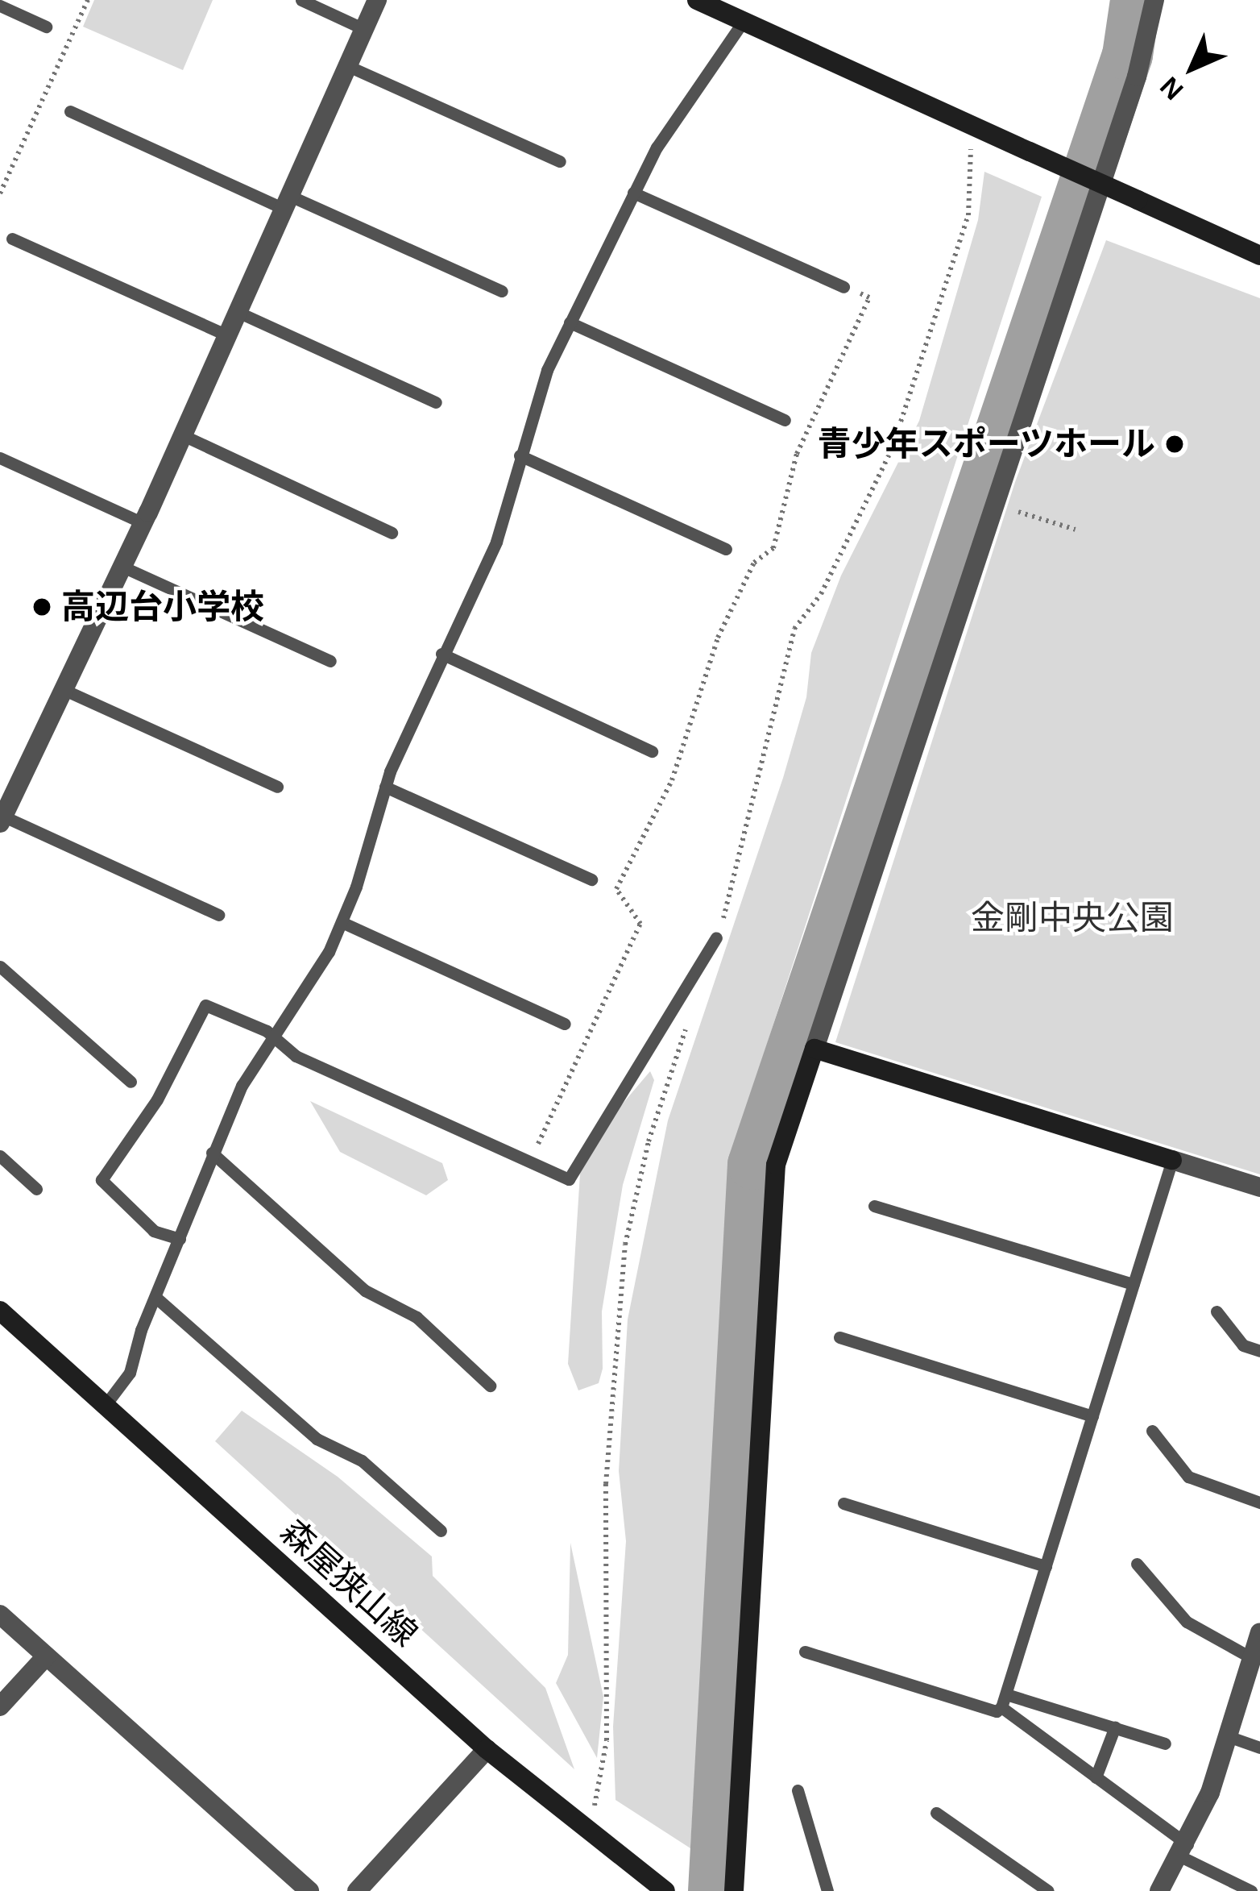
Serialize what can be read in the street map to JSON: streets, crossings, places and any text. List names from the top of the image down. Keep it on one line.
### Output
{"streets":{"street":["森屋狭山線"]},"parks":["金剛中央公園"],"places":["青少年スポーツホール","高辺台小学校"],"north":"bottom left"}
